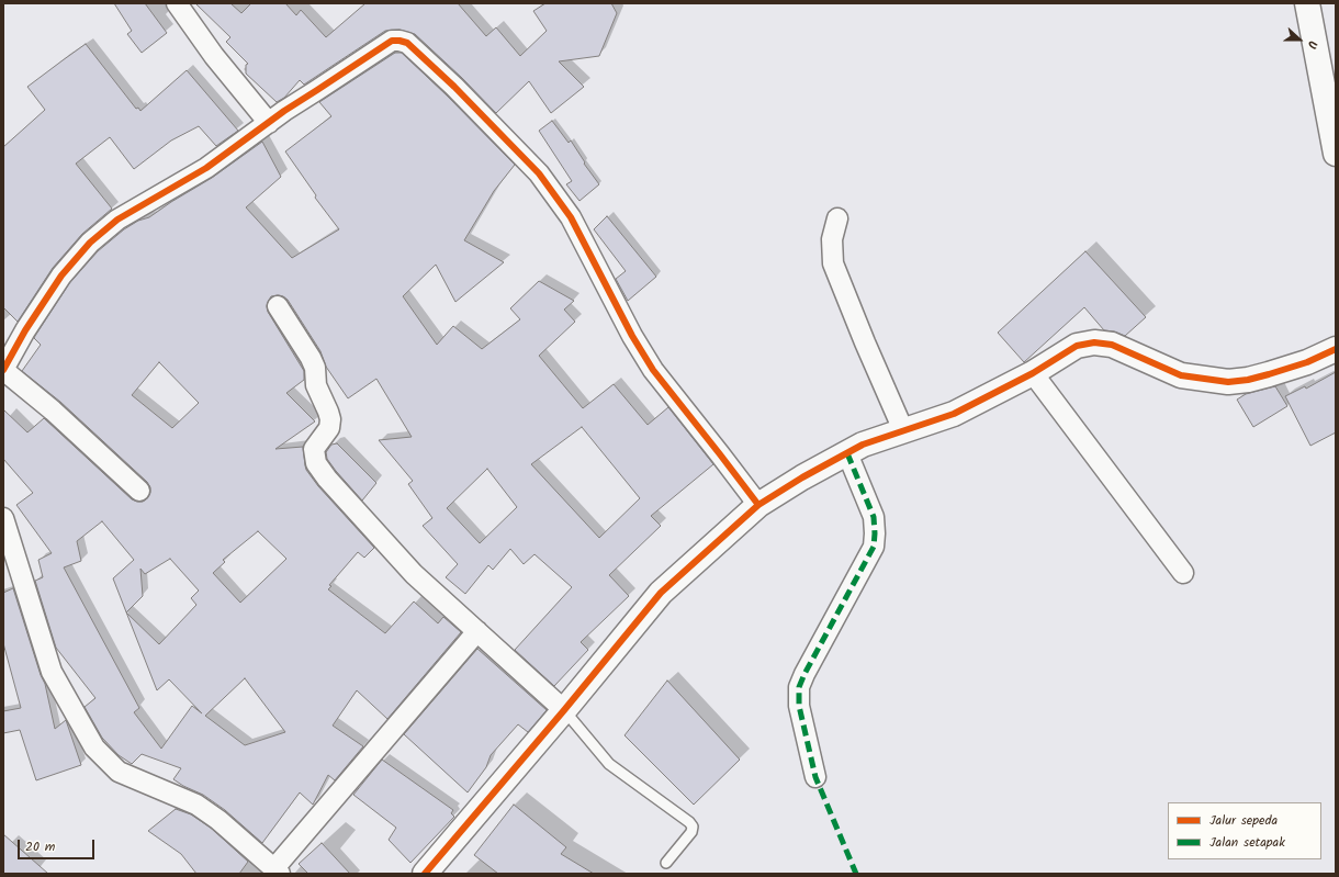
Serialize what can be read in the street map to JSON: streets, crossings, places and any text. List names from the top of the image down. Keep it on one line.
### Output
{"legend":["Jalur sepeda","Jalan setapak"],"scale_bar":"20 m","north":"right"}
